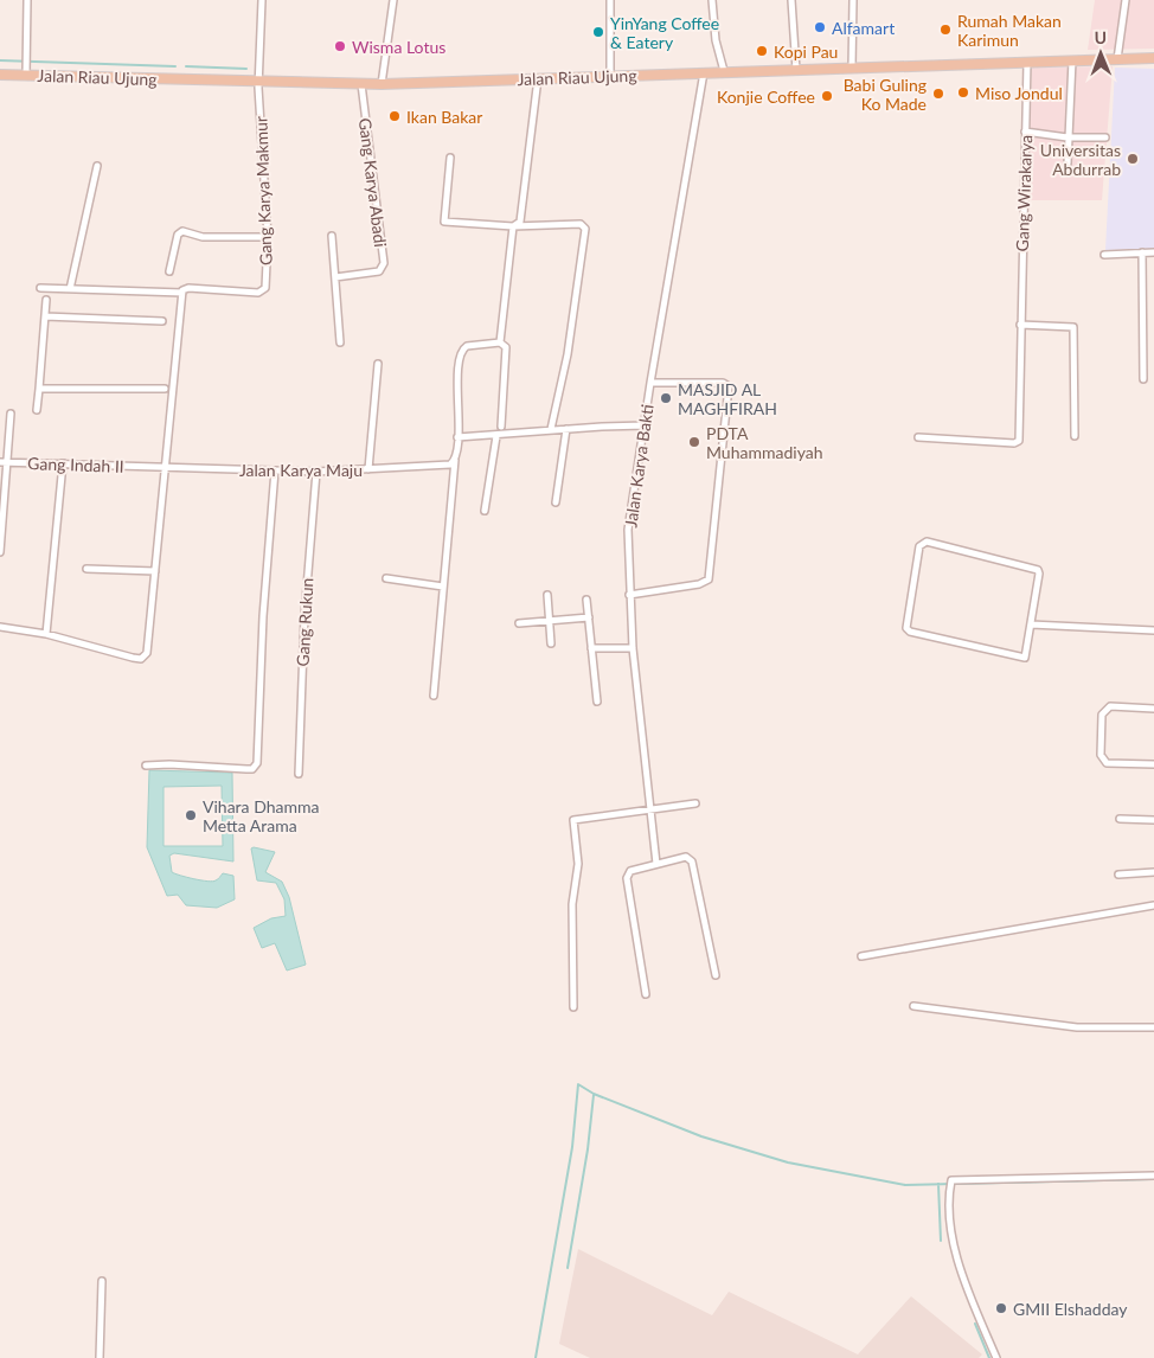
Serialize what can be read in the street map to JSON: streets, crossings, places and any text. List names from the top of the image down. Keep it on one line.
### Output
{"streets":{"main road":["Jalan Riau Ujung"],"street":["Gang Karya Abadi","Gang Karya Makmur","Gang Wirakarya","Gang Indah II","Jalan Karya Bakti","Jalan Karya Maju","Gang Rukun"]},"crossings":[["Jalan Riau Ujung","Gang Karya Abadi"],["Jalan Riau Ujung","Gang Karya Makmur"],["Jalan Riau Ujung","Gang Wirakarya"],["Jalan Riau Ujung","Jalan Karya Bakti"],["Gang Indah II","Jalan Karya Maju"],["Jalan Karya Maju","Gang Rukun"]],"places":["Alfamart","Rumah Makan Karimun","YinYang Coffee & Eatery","Wisma Lotus","Kopi Pau","Miso Jondul","Babi Guling Ko Made","Konjie Coffee","Ikan Bakar","Universitas Abdurrab","MASJID AL MAGHFIRAH","PDTA Muhammadiyah","Vihara Dhamma Metta Arama","GMII Elshadday"],"north":"top"}
